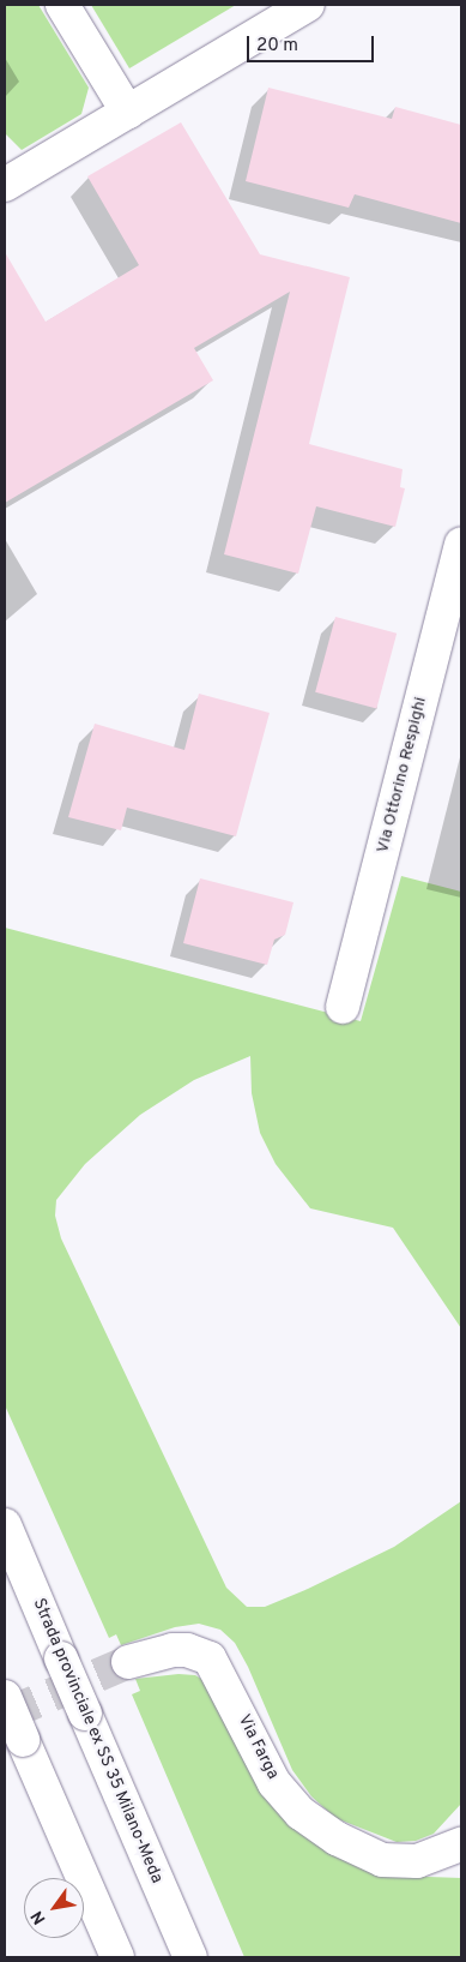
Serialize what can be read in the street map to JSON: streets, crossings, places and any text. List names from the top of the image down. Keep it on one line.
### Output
{"streets":{"main road":["Via Ottorino Respighi","Strada provinciale ex SS 35 Milano-Meda","Via Farga"]},"scale_bar":"20 m","north":"bottom left"}
